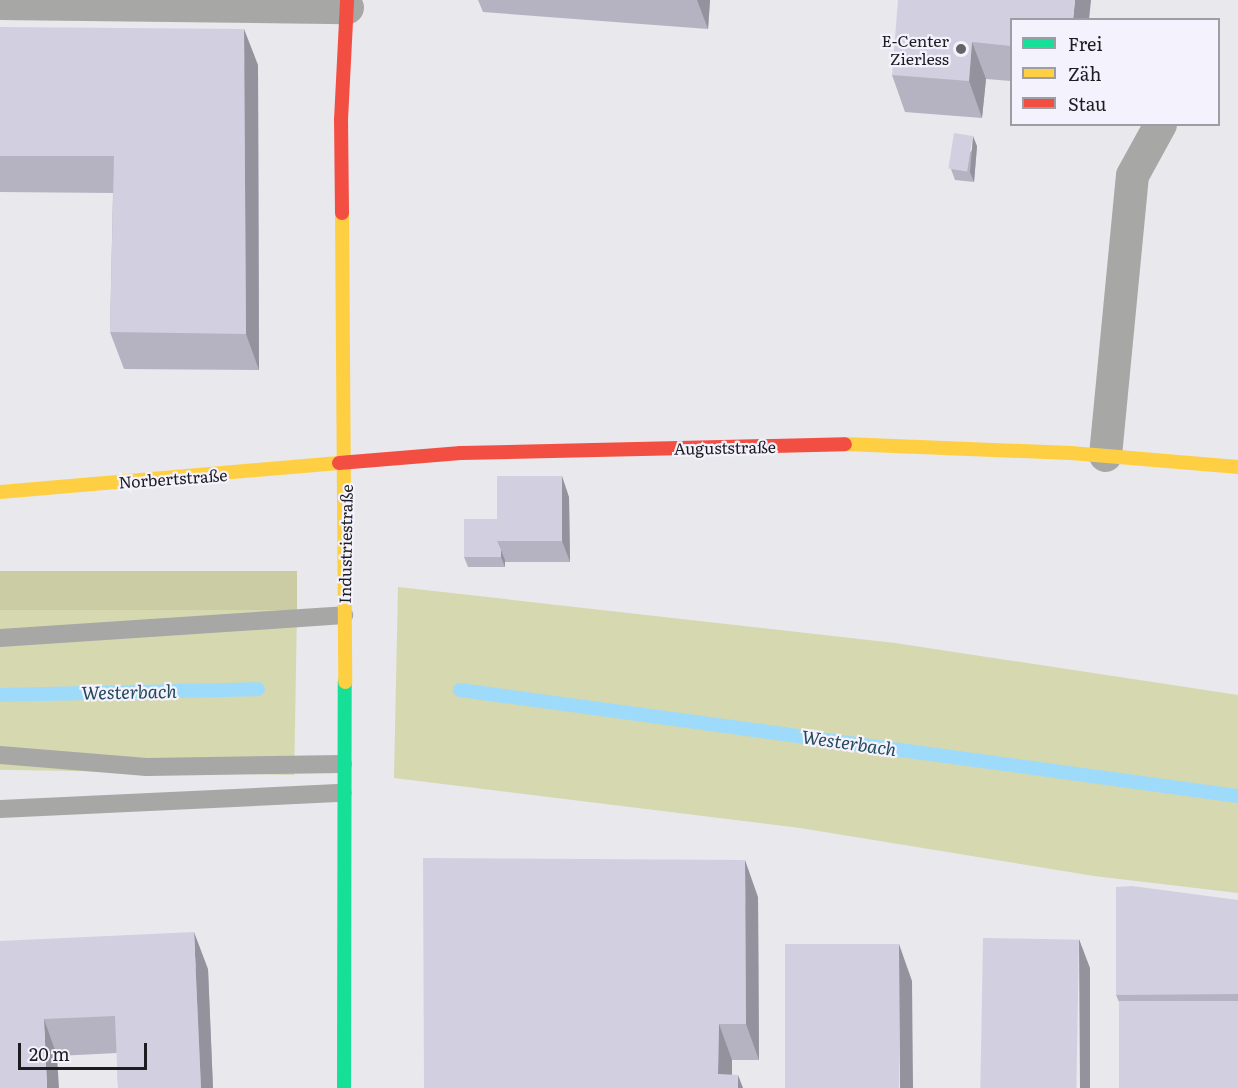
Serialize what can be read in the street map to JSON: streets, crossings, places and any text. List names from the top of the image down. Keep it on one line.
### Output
{"streets":{"street":["Auguststraße","Norbertstraße","Industriestraße"]},"crossings":[["Auguststraße","Norbertstraße"],["Auguststraße","Industriestraße"],["Norbertstraße","Industriestraße"]],"water":["Westerbach"],"places":["E-Center Zierless"],"legend":["Frei","Zäh","Stau"],"scale_bar":"20 m"}
